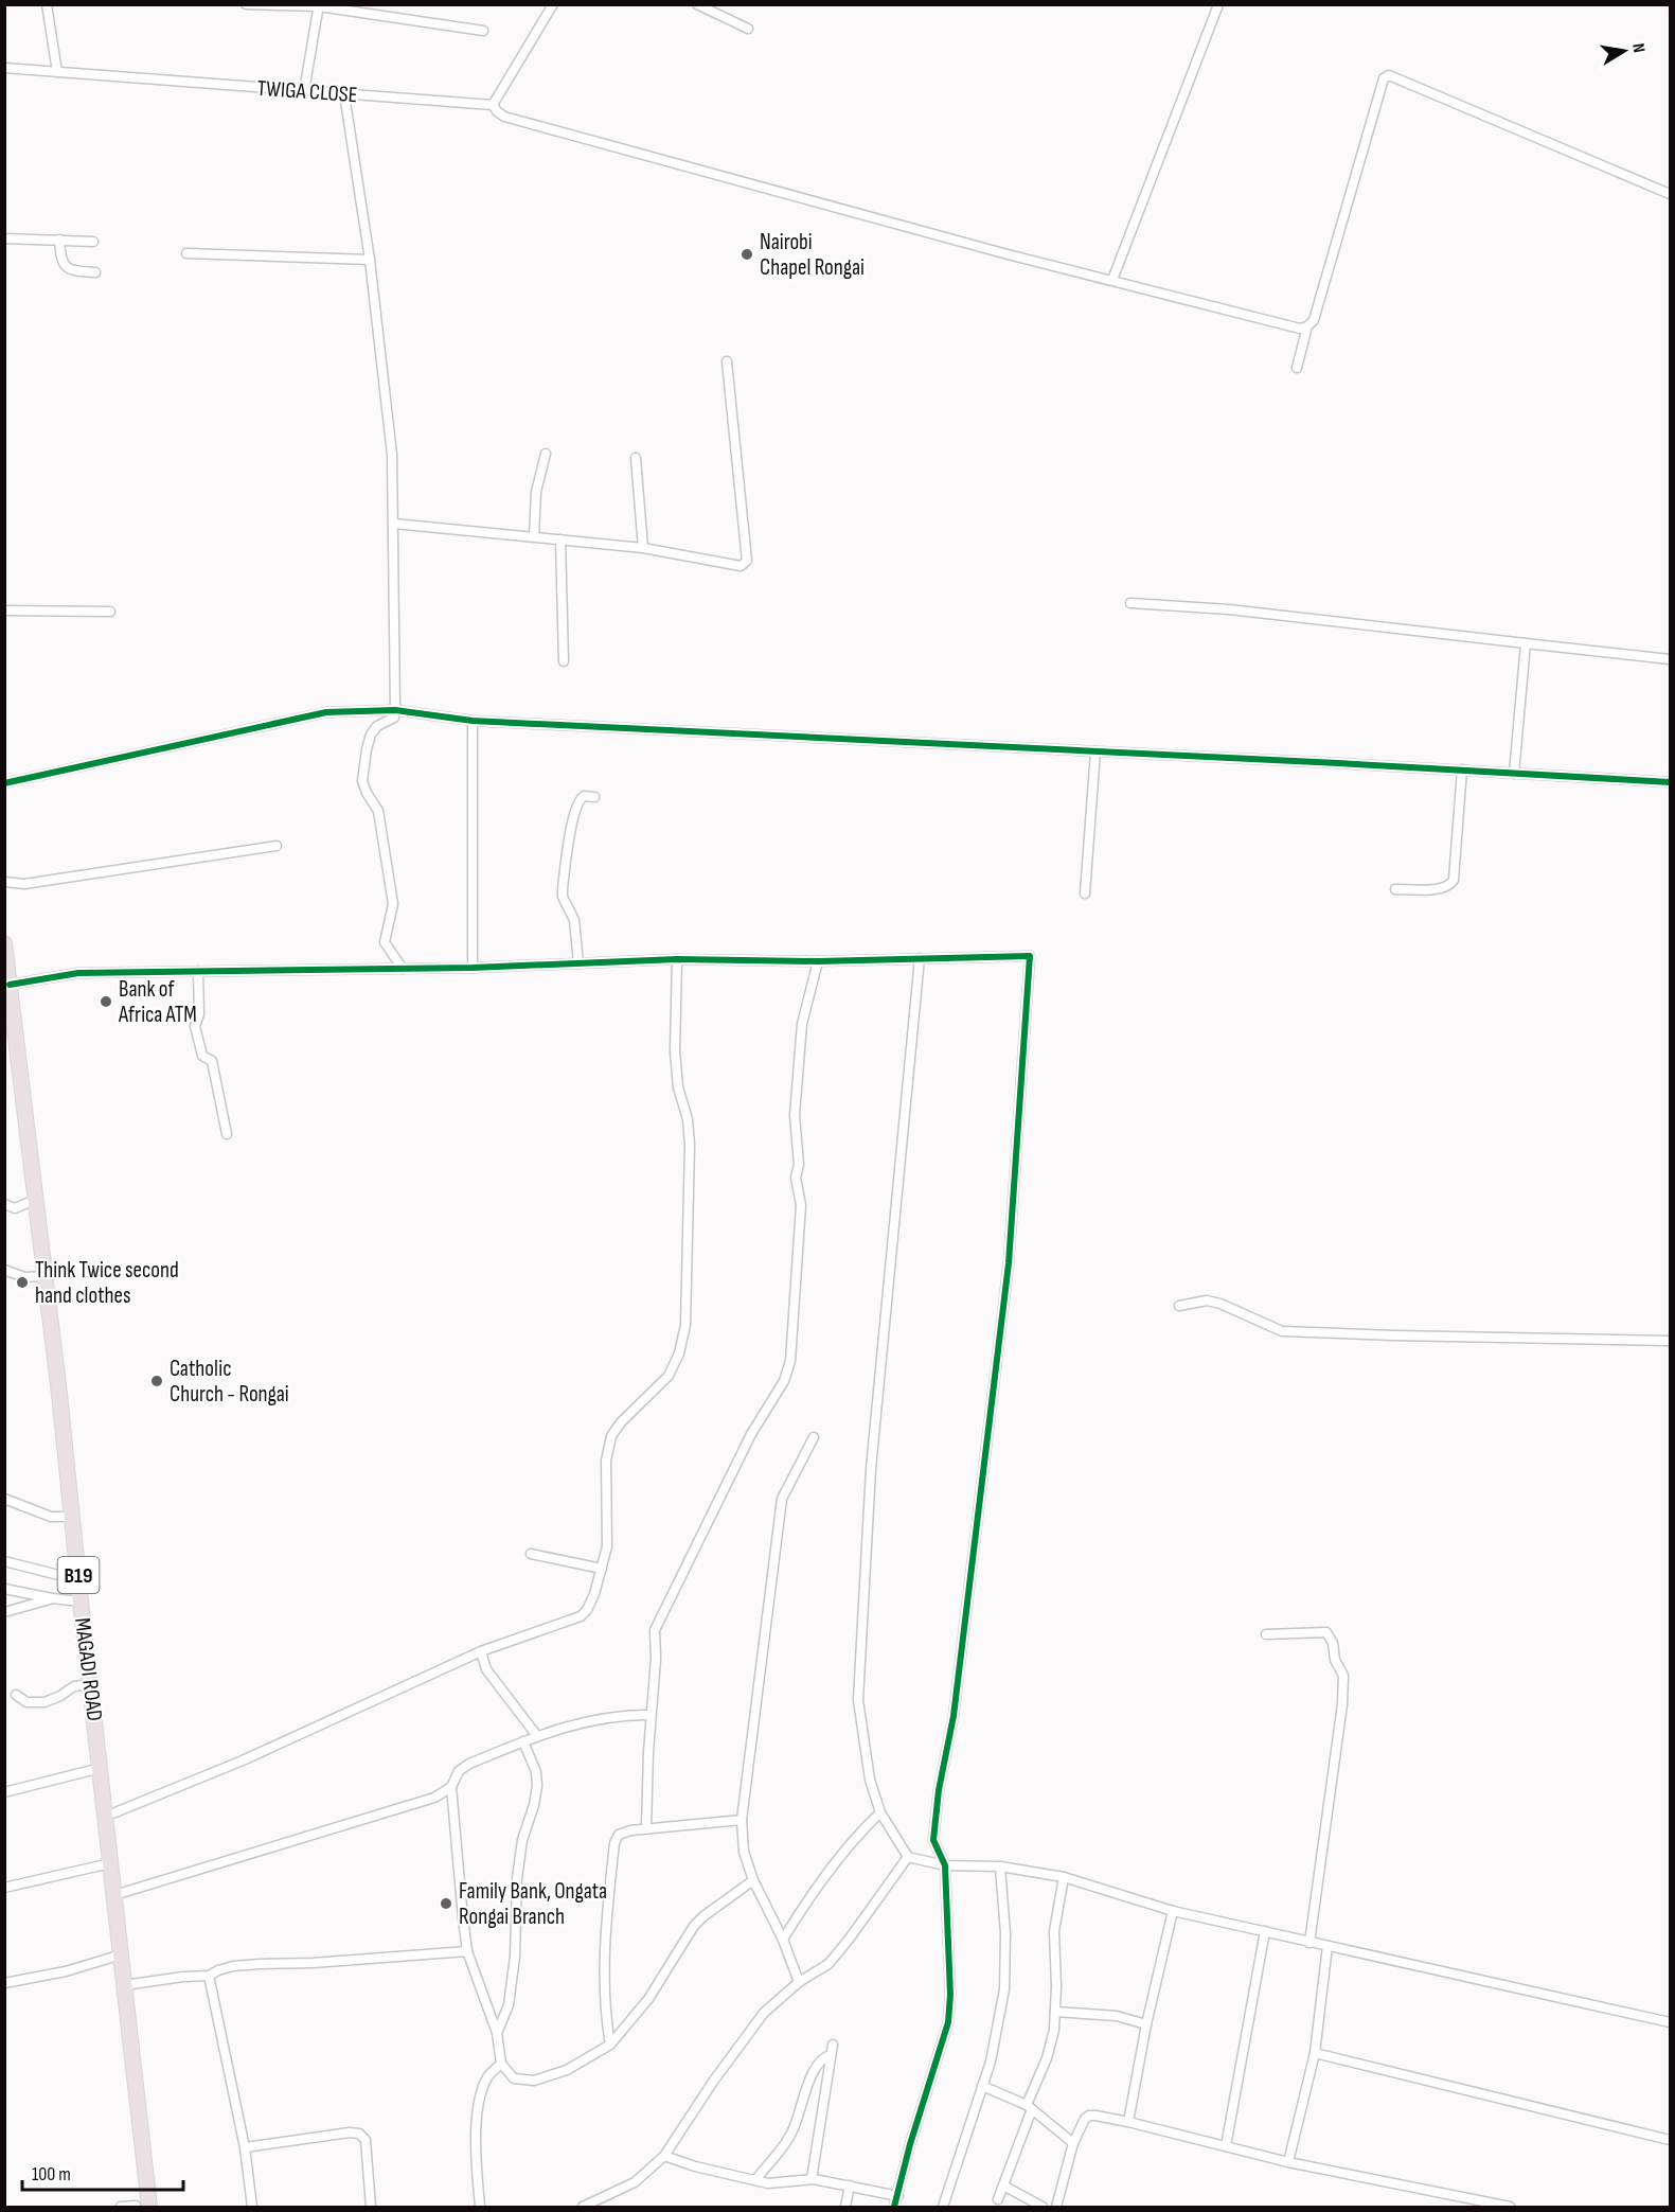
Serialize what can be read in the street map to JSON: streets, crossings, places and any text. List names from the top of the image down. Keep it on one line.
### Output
{"streets":{"highway":["B19","MAGADI ROAD"],"street":["TWIGA CLOSE"]},"places":["Nairobi Chapel Rongai","Bank of Africa ATM","Think Twice second hand clothes","Catholic Church - Rongai","Family Bank, Ongata Rongai Branch"],"scale_bar":"100 m","north":"right"}
